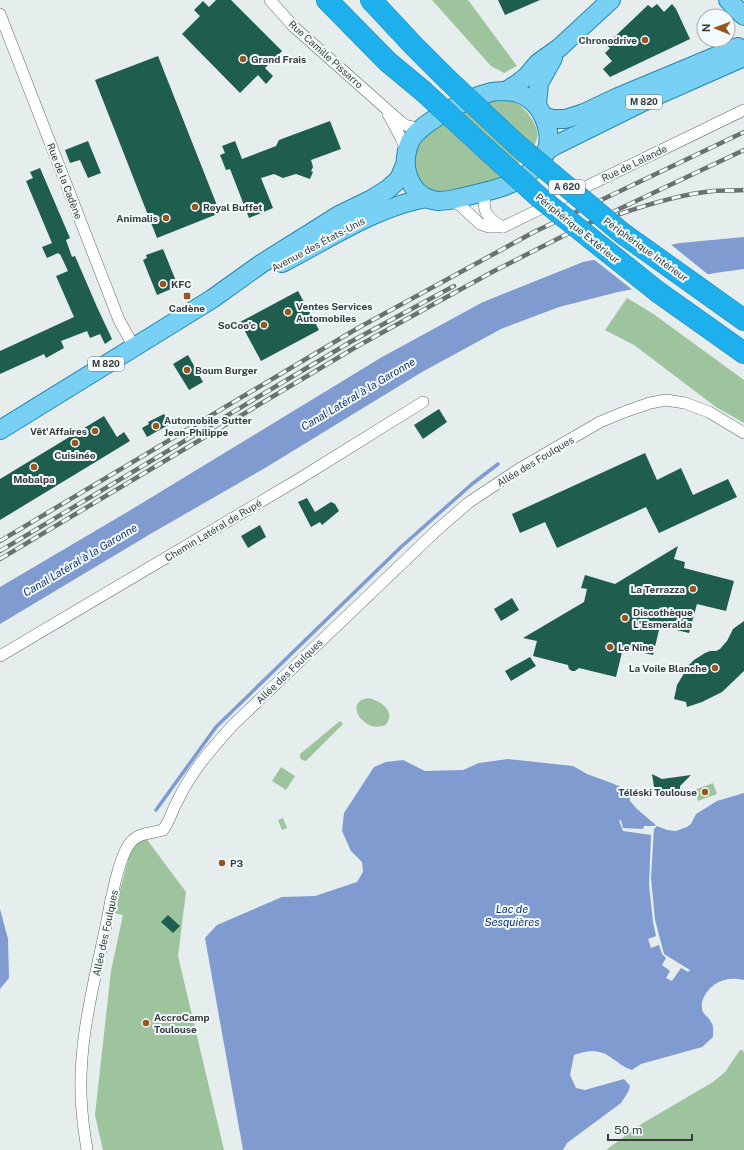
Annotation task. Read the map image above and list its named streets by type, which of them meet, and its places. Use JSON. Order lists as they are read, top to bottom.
{
  "streets": {
    "highway": ["A 620", "Périphérique Extérieur", "Périphérique Intérieur"],
    "main road": ["M 820", "Avenue des États-Unis"],
    "street": [
      "Rue Camille Pissarro",
      "Rue de Lalande",
      "Rue de la Cadène",
      "Allée des Foulques",
      "Chemin Latéral de Rupé"
    ]
  },
  "crossings": [
    ["Rue Camille Pissarro", "M 820"],
    ["Rue Camille Pissarro", "Avenue des États-Unis"],
    ["M 820", "Avenue des États-Unis"],
    ["Rue de la Cadène", "Avenue des États-Unis"]
  ],
  "water": ["Canal Latéral à la Garonne", "Lac de Sesquières"],
  "places": {
    "other": [
      "Chronodrive",
      "Grand Frais",
      "Royal Buffet",
      "Animalis",
      "KFC",
      "Ventes Services Automobiles",
      "SoCoo'c",
      "Boum Burger",
      "Automobile Sutter Jean-Philippe",
      "Vêt'Affaires",
      "Cuisinéo",
      "Mobalpa",
      "La Terrazza",
      "Discothèque L'Esmeralda",
      "Le Nine",
      "La Voile Blanche",
      "Téléski Toulouse",
      "P3",
      "AccroCamp Toulouse"
    ],
    "transit": ["Cadène"]
  },
  "scale_bar": "50 m",
  "north": "left"
}
